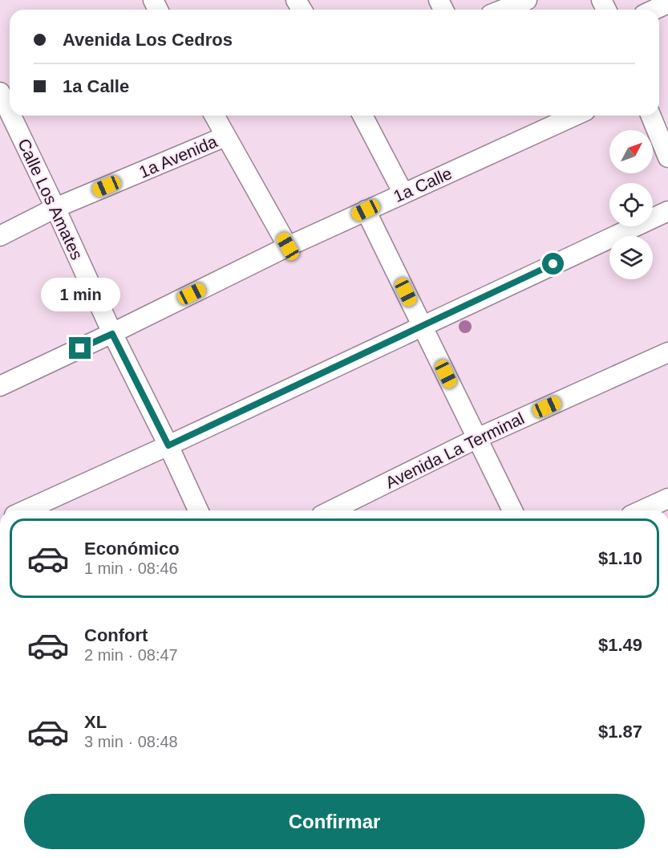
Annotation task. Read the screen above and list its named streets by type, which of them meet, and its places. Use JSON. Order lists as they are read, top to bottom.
{
  "streets": {
    "street": [
      "1a Avenida",
      "1a Calle",
      "Calle Los Amates",
      "Avenida La Terminal"
    ]
  },
  "crossings": [
    ["1a Avenida", "Calle Los Amates"],
    ["1a Calle", "Calle Los Amates"]
  ],
  "north": "top right",
  "page": {
    "banner": ["Avenida Los Cedros", "1a Calle"],
    "bubble": "1 min",
    "list": [
      {
        "name": "Económico",
        "note": "1 min · 08:46",
        "value": "$1.10"
      },
      {
        "name": "Confort",
        "note": "2 min · 08:47",
        "value": "$1.49"
      },
      {
        "name": "XL",
        "note": "3 min · 08:48",
        "value": "$1.87"
      }
    ],
    "buttons": "Confirmar"
  }
}
